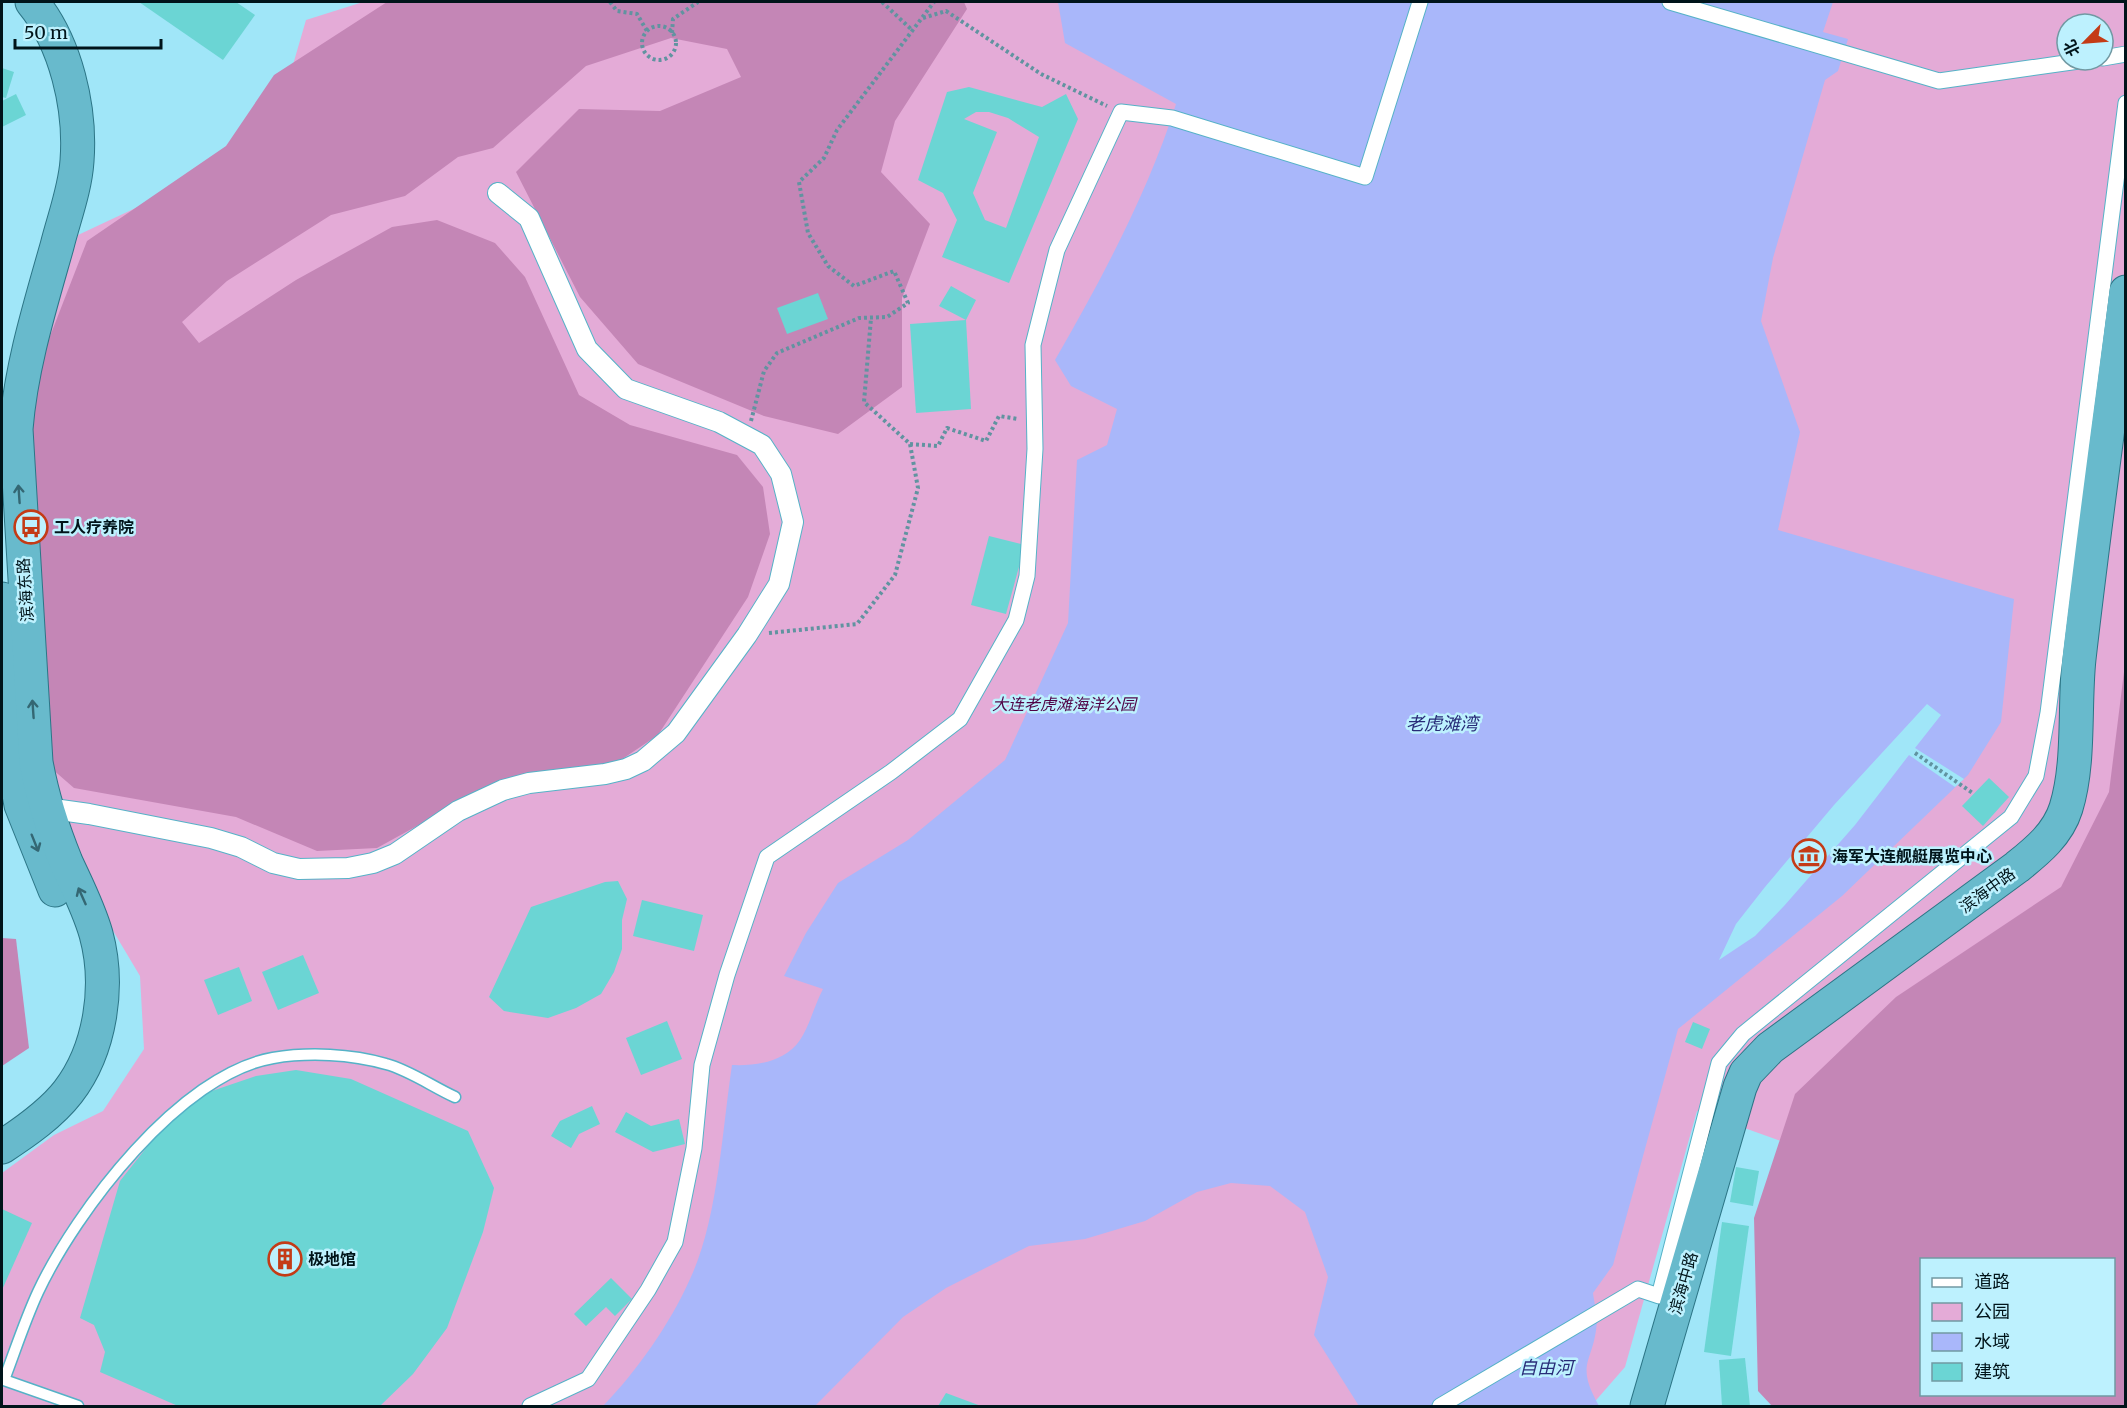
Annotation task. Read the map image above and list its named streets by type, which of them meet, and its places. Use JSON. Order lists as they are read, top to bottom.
{
  "streets": {
    "highway": ["滨海东路", "滨海中路"]
  },
  "water": ["老虎滩湾", "自由河"],
  "parks": ["大连老虎滩海洋公园"],
  "places": {
    "bus stop": ["工人疗养院"],
    "museum": ["海军大连舰艇展览中心"],
    "building": ["极地馆"]
  },
  "legend": [
    "道路",
    "公园",
    "水域",
    "建筑"
  ],
  "scale_bar": "50 m",
  "north": "bottom left"
}
